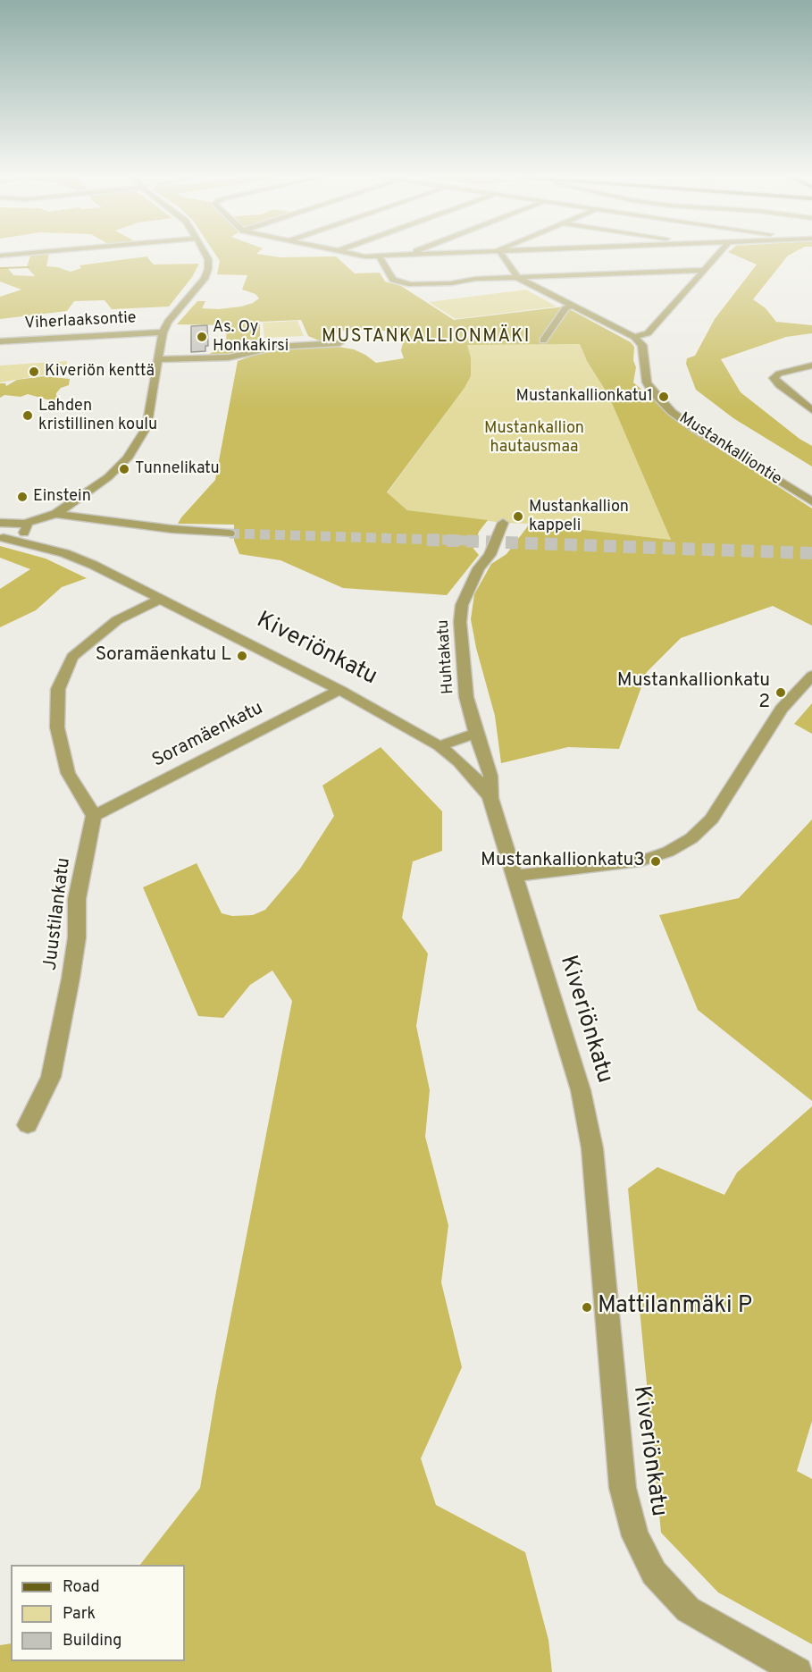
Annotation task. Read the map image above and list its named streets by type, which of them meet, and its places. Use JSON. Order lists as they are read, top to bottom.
{
  "streets": {
    "street": [
      "Viherlaaksontie",
      "Mustankalliontie",
      "Kiveriönkatu",
      "Huhtakatu",
      "Soramäenkatu",
      "Juustilankatu"
    ]
  },
  "crossings": [
    ["Kiveriönkatu", "Huhtakatu"],
    ["Kiveriönkatu", "Soramäenkatu"],
    ["Soramäenkatu", "Juustilankatu"]
  ],
  "districts": ["MUSTANKALLIONMÄKI"],
  "parks": ["Mustankallion hautausmaa"],
  "places": [
    "As. Oy Honkakirsi",
    "Kiveriön kenttä",
    "Mustankallionkatu1",
    "Lahden kristillinen koulu",
    "Tunnelikatu",
    "Einstein",
    "Mustankallion kappeli",
    "Soramäenkatu L",
    "Mustankallionkatu 2",
    "Mustankallionkatu3",
    "Mattilanmäki P"
  ],
  "legend": ["Road", "Park", "Building"]
}
